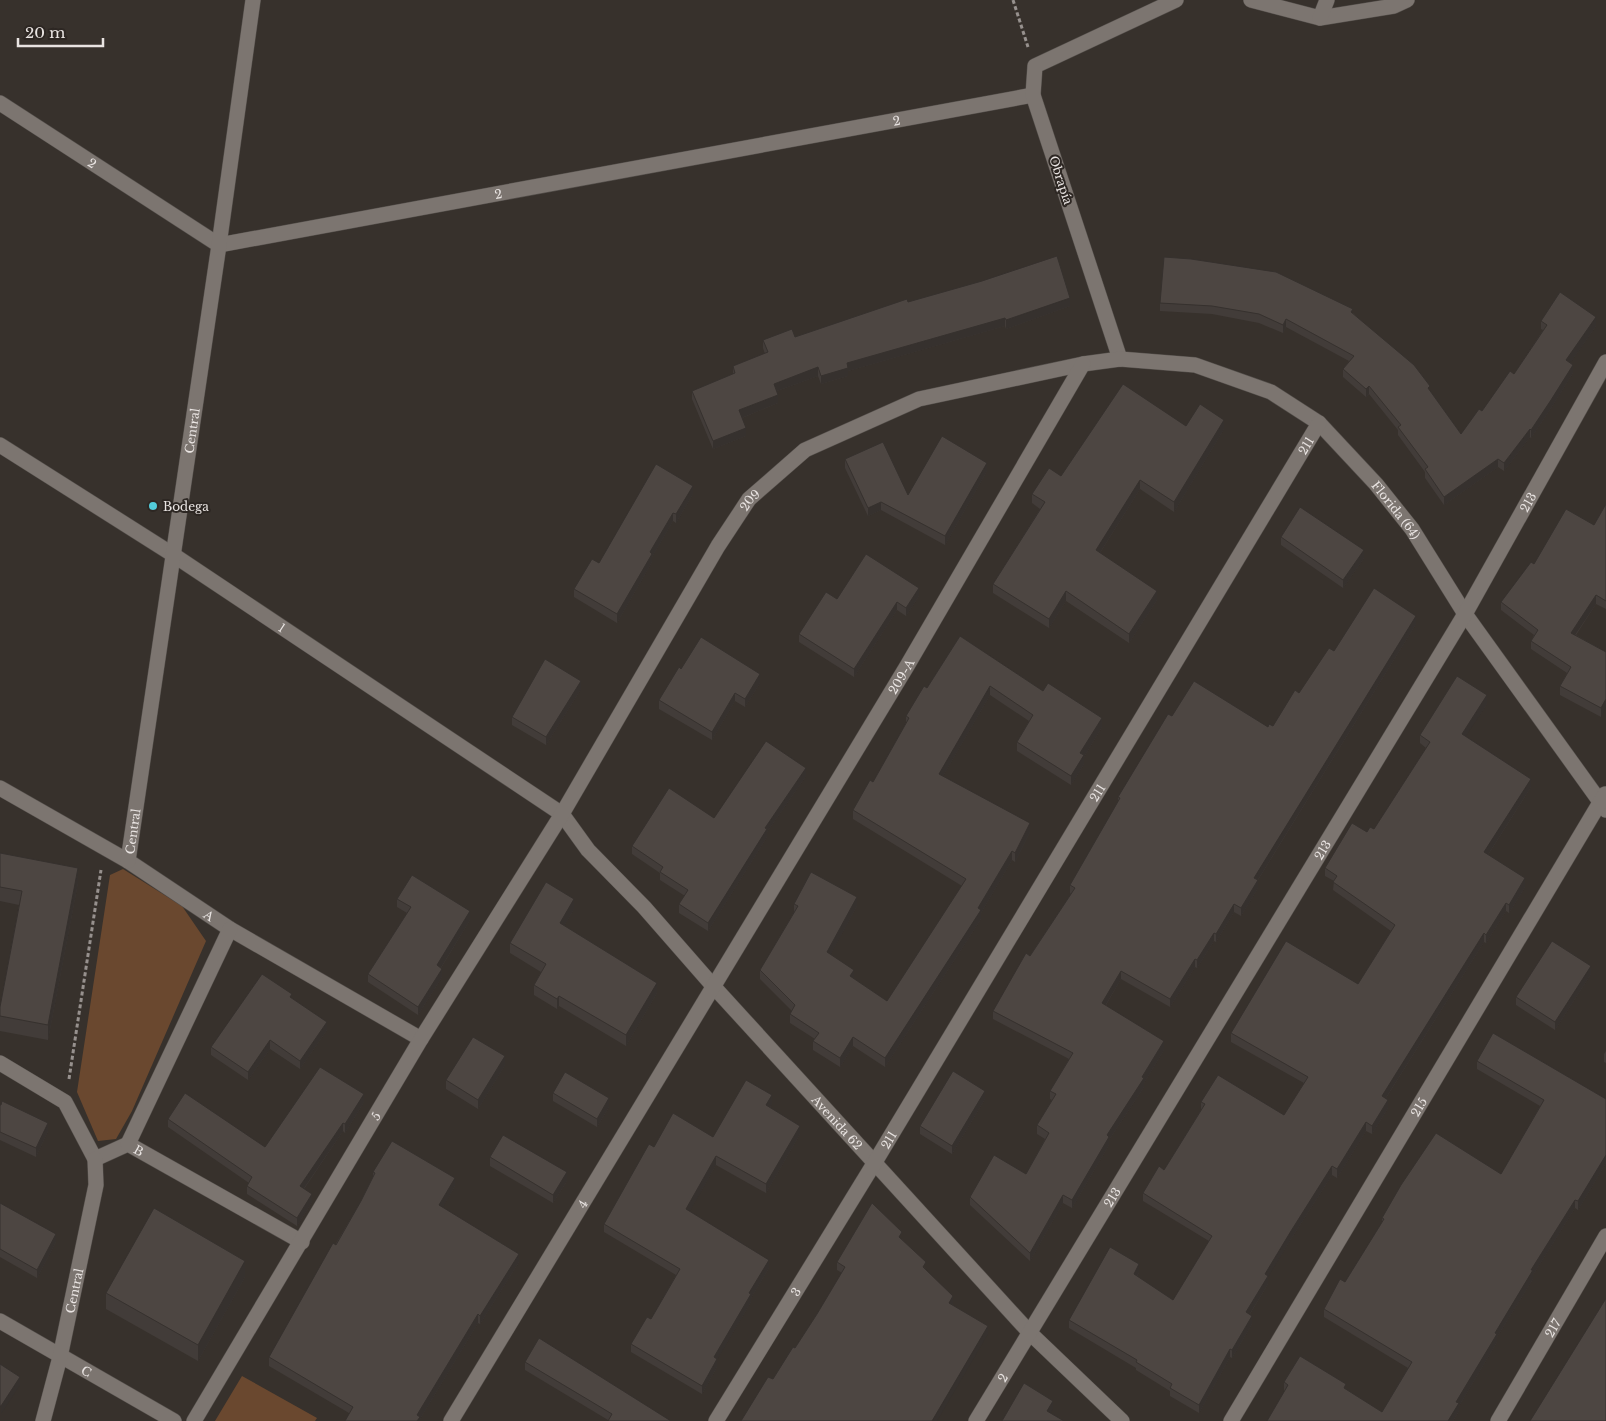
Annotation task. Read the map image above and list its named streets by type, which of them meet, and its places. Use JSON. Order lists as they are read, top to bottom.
{
  "streets": {
    "street": [
      "2",
      "Obrapía",
      "Central",
      "211",
      "209",
      "213",
      "Florida (64)",
      "1",
      "209-A",
      "A",
      "215",
      "5",
      "Avenida 62",
      "B",
      "4",
      "3",
      "217",
      "C"
    ]
  },
  "crossings": [
    ["2", "Obrapía"],
    ["2", "Central"],
    ["2", "213"],
    ["2", "Avenida 62"],
    ["Obrapía", "Florida (64)"],
    ["Central", "1"],
    ["Central", "A"],
    ["Central", "B"],
    ["Central", "C"],
    ["211", "Florida (64)"],
    ["211", "Avenida 62"],
    ["211", "3"],
    ["209", "Florida (64)"],
    ["209", "1"],
    ["209", "209-A"],
    ["209", "5"],
    ["209", "Avenida 62"],
    ["213", "Florida (64)"],
    ["213", "Avenida 62"],
    ["Florida (64)", "209-A"],
    ["Florida (64)", "215"],
    ["1", "5"],
    ["1", "Avenida 62"],
    ["209-A", "Avenida 62"],
    ["209-A", "4"],
    ["A", "5"],
    ["5", "Avenida 62"],
    ["5", "B"],
    ["Avenida 62", "4"],
    ["Avenida 62", "3"]
  ],
  "places": ["Bodega"],
  "scale_bar": "20 m"
}
